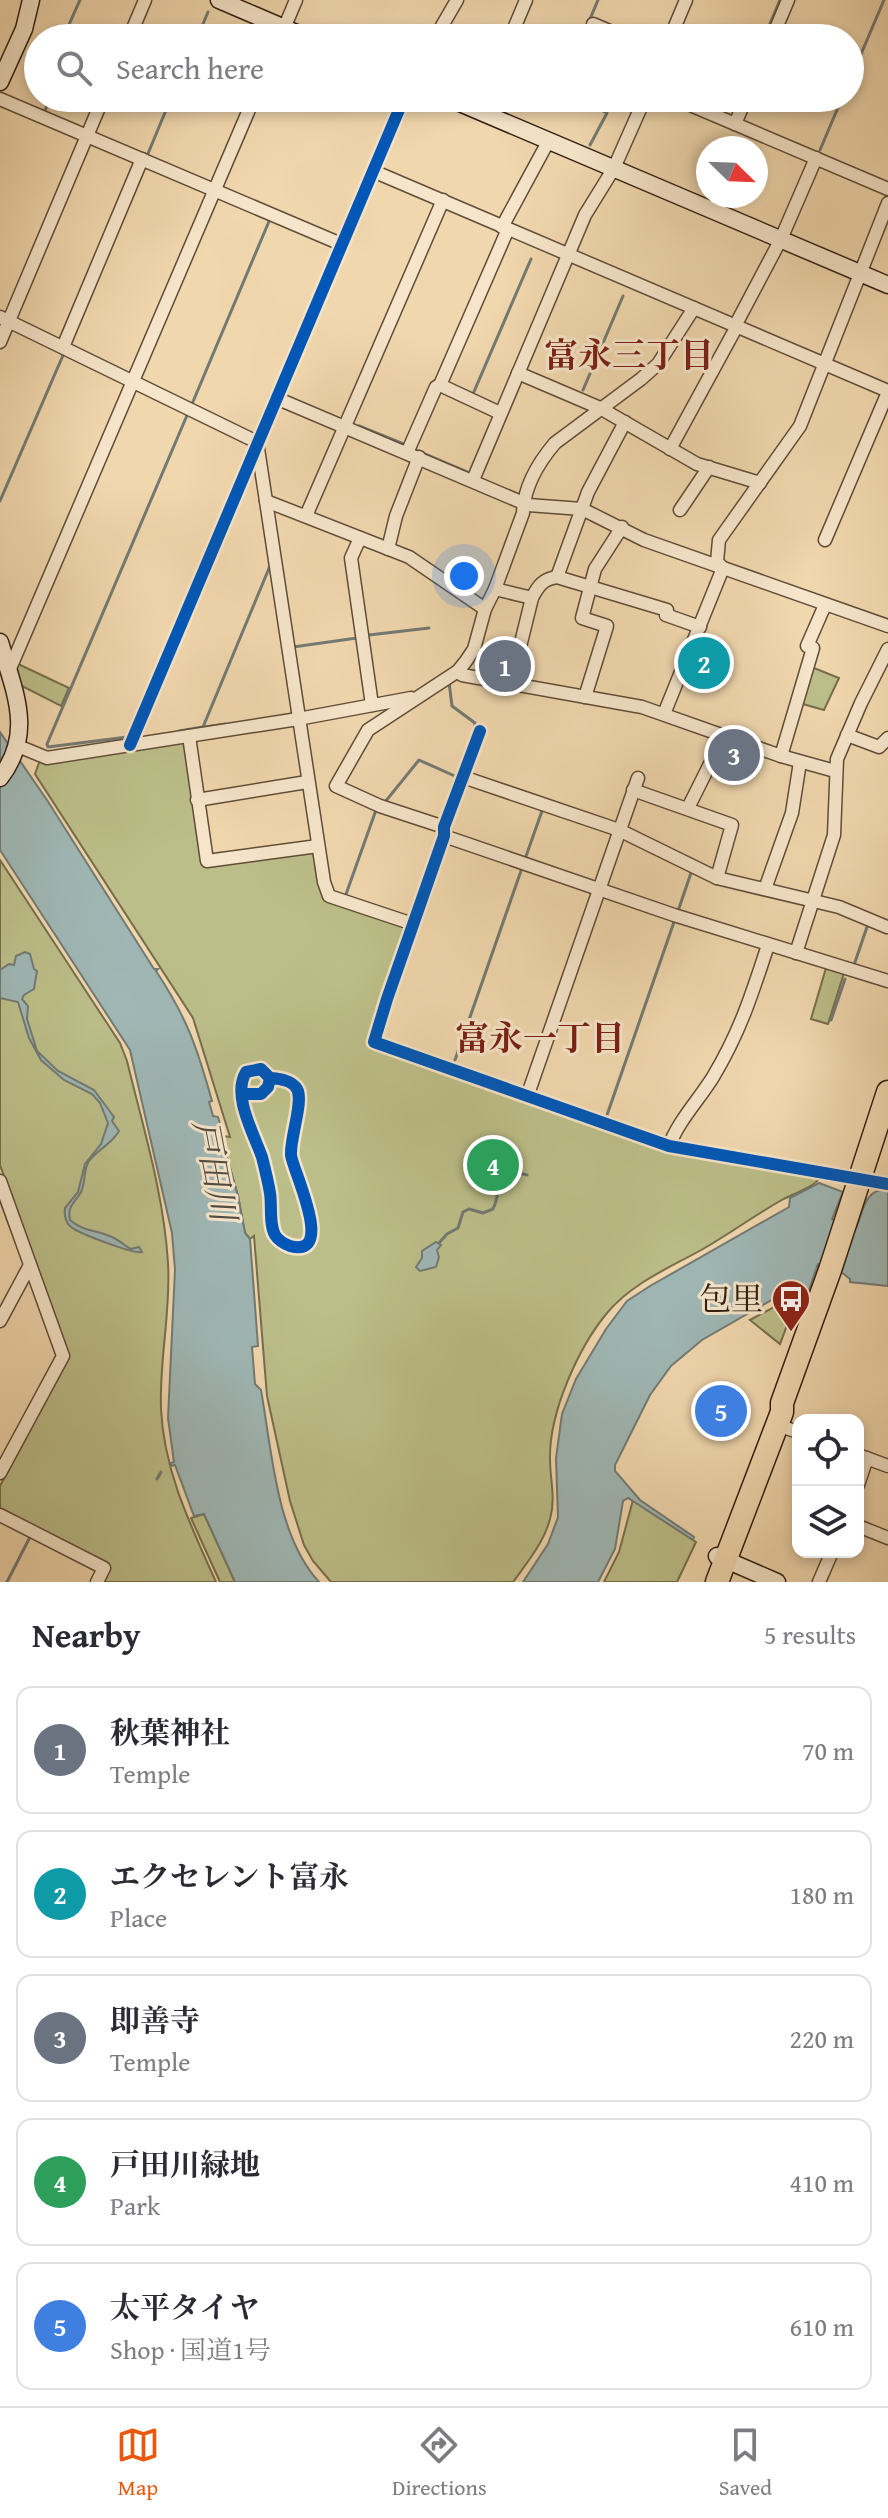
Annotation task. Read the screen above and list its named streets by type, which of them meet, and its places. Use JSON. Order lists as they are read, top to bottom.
{
  "districts": ["富永三丁目", "富永一丁目"],
  "water": ["戸田川"],
  "places": {
    "bus stop": ["包里"]
  },
  "north": "bottom right",
  "page": {
    "search": "Search here",
    "pins": [
      "2",
      "1",
      "3",
      "4",
      "5"
    ],
    "heading": ["Nearby", "5 results"],
    "list": [
      {
        "mark": "1",
        "name": "秋葉神社",
        "note": "Temple",
        "value": "70 m"
      },
      {
        "mark": "2",
        "name": "エクセレント富永",
        "note": "Place",
        "value": "180 m"
      },
      {
        "mark": "3",
        "name": "即善寺",
        "note": "Temple",
        "value": "220 m"
      },
      {
        "mark": "4",
        "name": "戸田川緑地",
        "note": "Park",
        "value": "410 m"
      },
      {
        "mark": "5",
        "name": "太平タイヤ",
        "note": "Shop · 国道1号",
        "value": "610 m"
      }
    ],
    "nav": ["Map", "Directions", "Saved"]
  }
}
